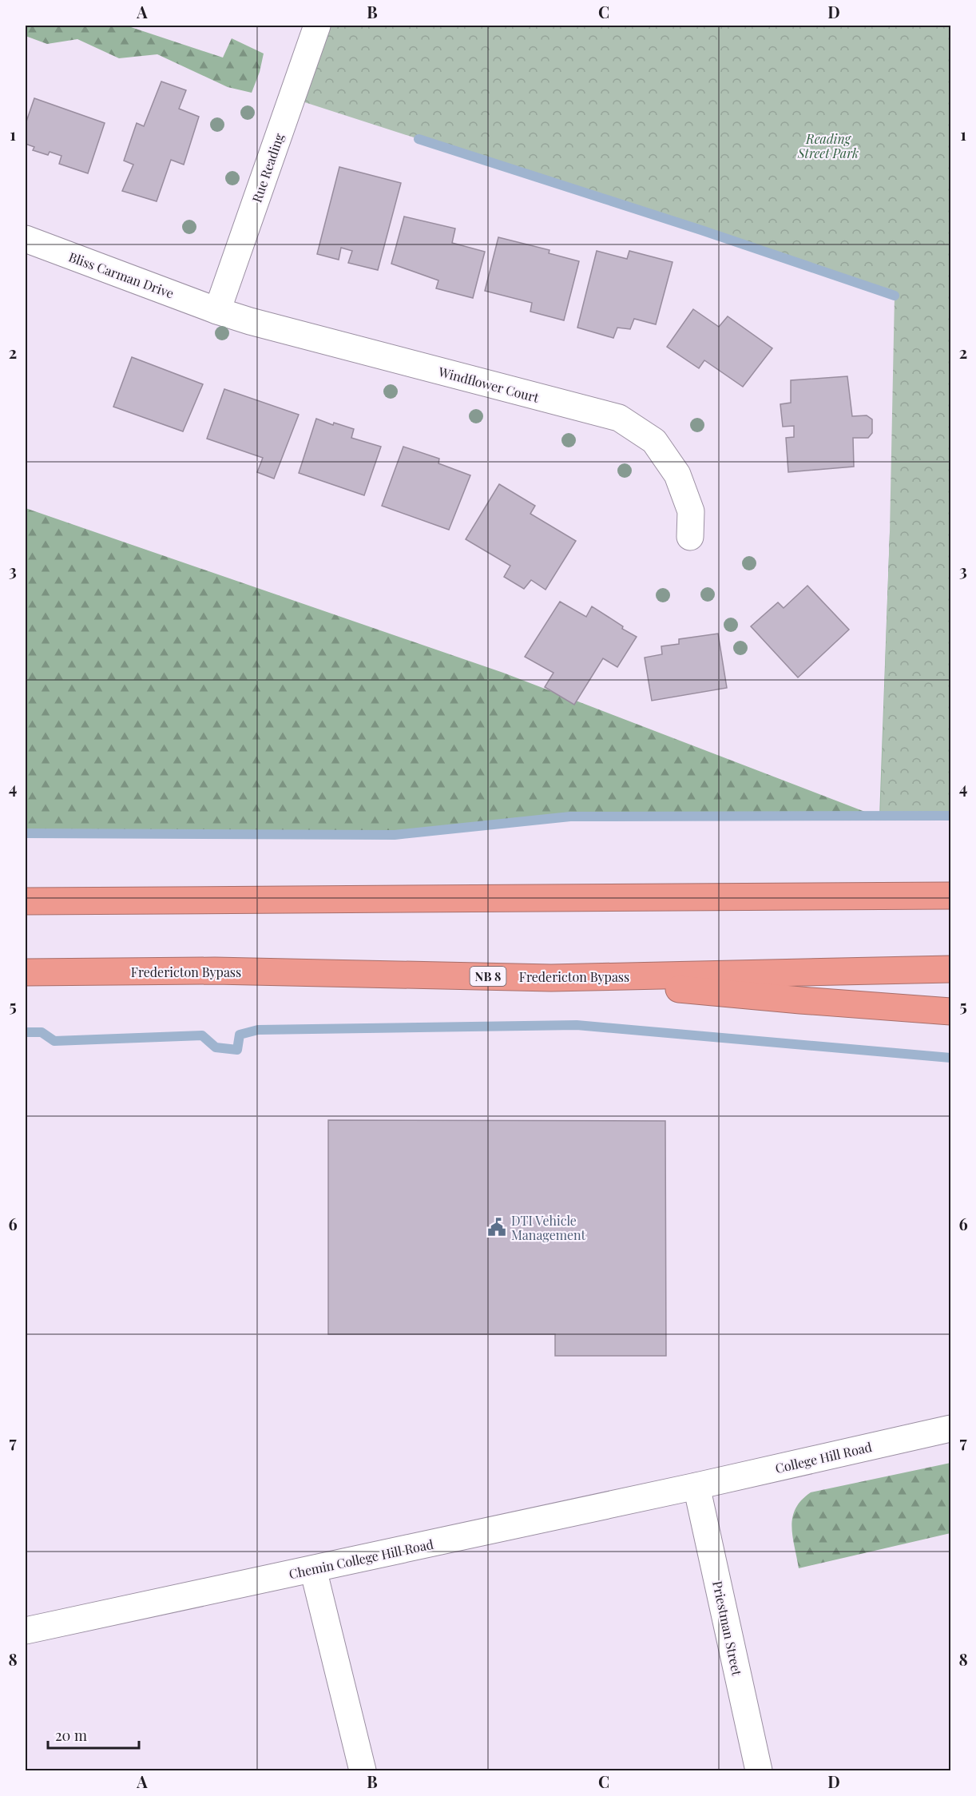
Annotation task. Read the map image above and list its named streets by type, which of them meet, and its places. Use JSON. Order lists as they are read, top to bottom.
{
  "streets": {
    "highway": ["Fredericton Bypass", "NB 8"],
    "street": [
      "Rue Reading",
      "Bliss Carman Drive",
      "Windflower Court",
      "College Hill Road",
      "Chemin College Hill Road",
      "Priestman Street"
    ]
  },
  "crossings": [
    ["Rue Reading", "Bliss Carman Drive"],
    ["Rue Reading", "Windflower Court"],
    ["Bliss Carman Drive", "Windflower Court"],
    ["College Hill Road", "Chemin College Hill Road"],
    ["College Hill Road", "Priestman Street"],
    ["Chemin College Hill Road", "Priestman Street"]
  ],
  "parks": ["Reading Street Park"],
  "places": {
    "public building": ["DTI Vehicle Management"]
  },
  "scale_bar": "20 m",
  "grid": {
    "columns": [
      "A",
      "B",
      "C",
      "D"
    ],
    "rows": [
      "1",
      "2",
      "3",
      "4",
      "5",
      "6",
      "7",
      "8"
    ]
  }
}
